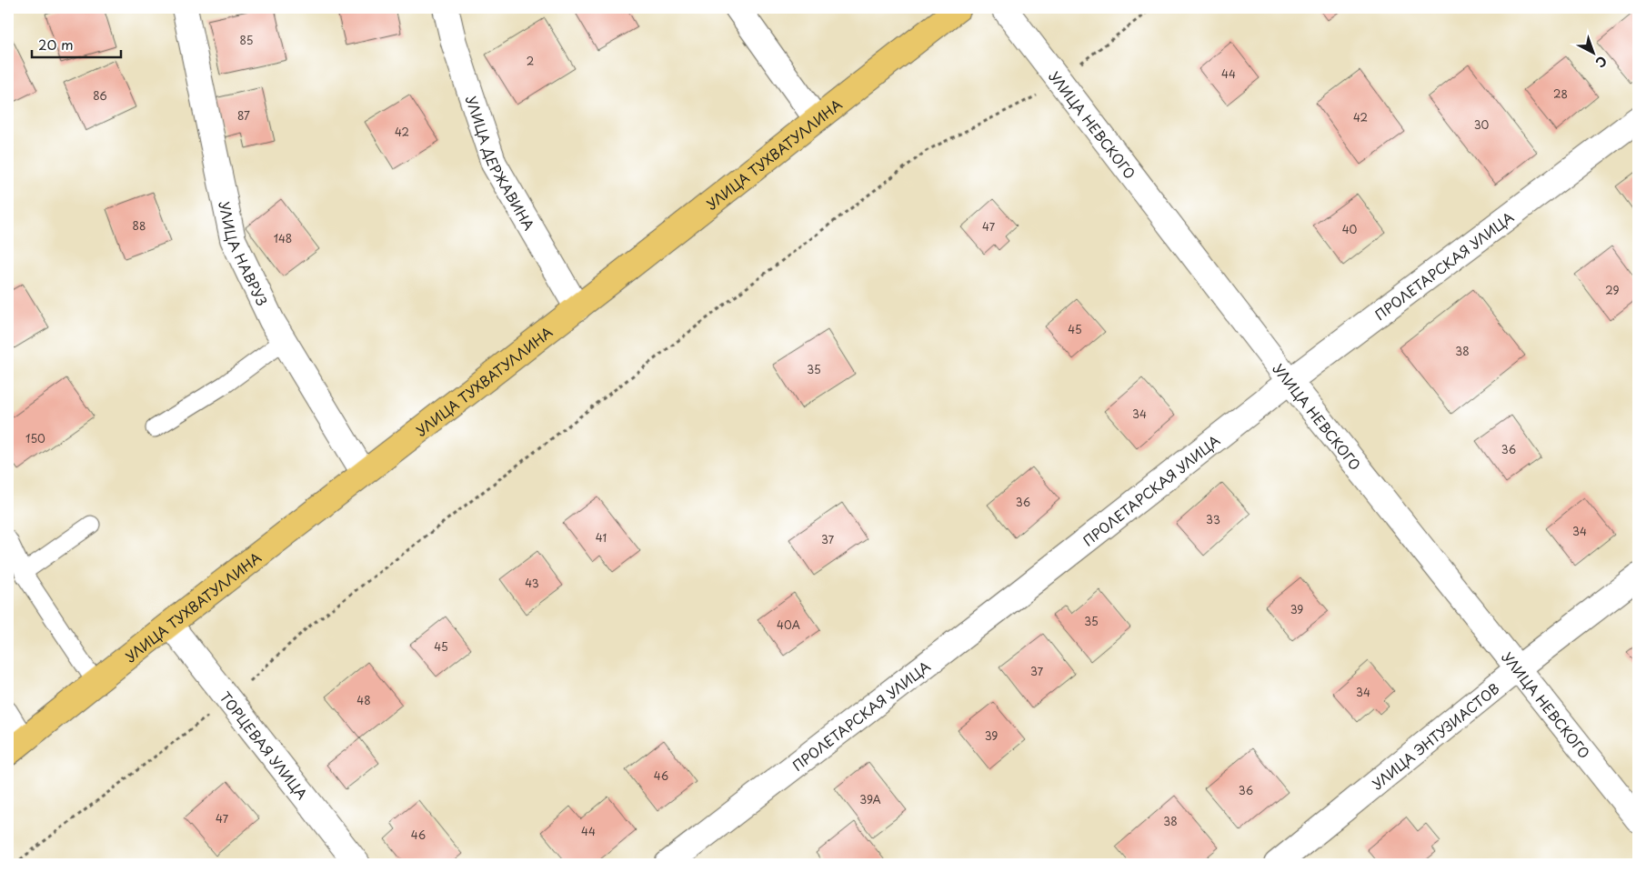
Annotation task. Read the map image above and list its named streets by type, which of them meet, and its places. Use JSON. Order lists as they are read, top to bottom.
{
  "streets": {
    "main road": ["УЛИЦА ТУХВАТУЛЛИНА"],
    "street": [
      "УЛИЦА НЕВСКОГО",
      "УЛИЦА ДЕРЖАВИНА",
      "УЛИЦА НАВРУЗ",
      "ПРОЛЕТАРСКАЯ УЛИЦА",
      "УЛИЦА ЭНТУЗИАСТОВ",
      "ТОРЦЕВАЯ УЛИЦА"
    ]
  },
  "crossings": [
    ["УЛИЦА НЕВСКОГО", "ПРОЛЕТАРСКАЯ УЛИЦА"],
    ["УЛИЦА НЕВСКОГО", "УЛИЦА ЭНТУЗИАСТОВ"],
    ["УЛИЦА ТУХВАТУЛЛИНА", "УЛИЦА ДЕРЖАВИНА"],
    ["УЛИЦА ТУХВАТУЛЛИНА", "УЛИЦА НАВРУЗ"],
    ["УЛИЦА ТУХВАТУЛЛИНА", "ТОРЦЕВАЯ УЛИЦА"]
  ],
  "house_numbers": [
    "85",
    "2",
    "44",
    "28",
    "86",
    "87",
    "42",
    "30",
    "42",
    "88",
    "47",
    "40",
    "148",
    "29",
    "45",
    "38",
    "35",
    "34",
    "150",
    "36",
    "36",
    "33",
    "34",
    "41",
    "37",
    "43",
    "39",
    "35",
    "40А",
    "45",
    "37",
    "34",
    "48",
    "39",
    "46",
    "36",
    "39А",
    "47",
    "38",
    "44",
    "46"
  ],
  "scale_bar": "20 m",
  "north": "bottom right"
}
